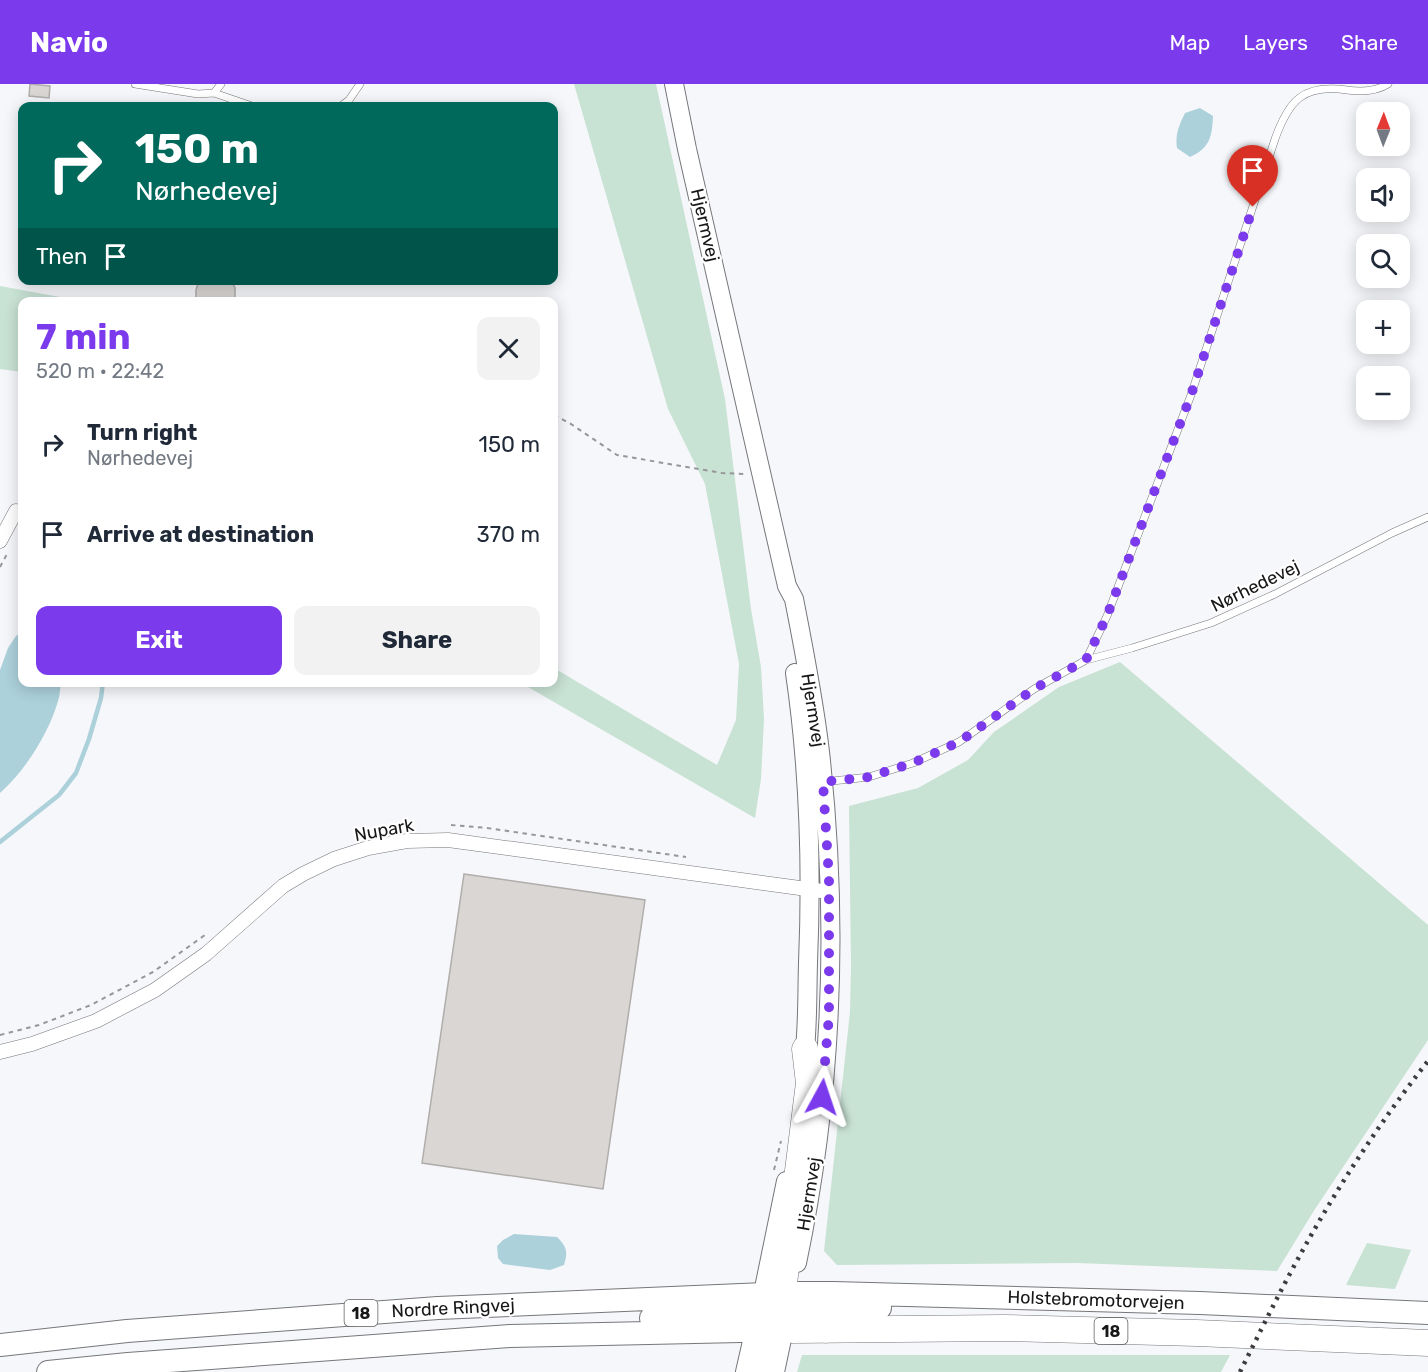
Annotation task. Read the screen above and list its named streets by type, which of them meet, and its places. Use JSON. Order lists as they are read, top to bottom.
{
  "streets": {
    "highway": ["Holstebromotorvejen", "18"],
    "main road": ["Nordre Ringvej"],
    "street": ["Hjermvej", "Nupark"],
    "lane": ["Nørhedevej"]
  },
  "crossings": [
    ["Hjermvej", "Nørhedevej"],
    ["Hjermvej", "Nupark"],
    ["Hjermvej", "Holstebromotorvejen"],
    ["Hjermvej", "Nordre Ringvej"],
    ["Holstebromotorvejen", "Nordre Ringvej"]
  ],
  "north": "top",
  "page": {
    "header": "Navio",
    "nav": ["Map", "Layers", "Share"],
    "map_buttons": ["+", "−"],
    "turn": ["150 m", "Nørhedevej"],
    "then": "Then",
    "heading": ["7 min", "520 m · 22:42"],
    "list": [
      {
        "name": "Turn right",
        "note": "Nørhedevej",
        "value": "150 m"
      },
      {
        "name": "Arrive at destination",
        "value": "370 m"
      }
    ],
    "buttons": ["Exit", "Share"]
  }
}
